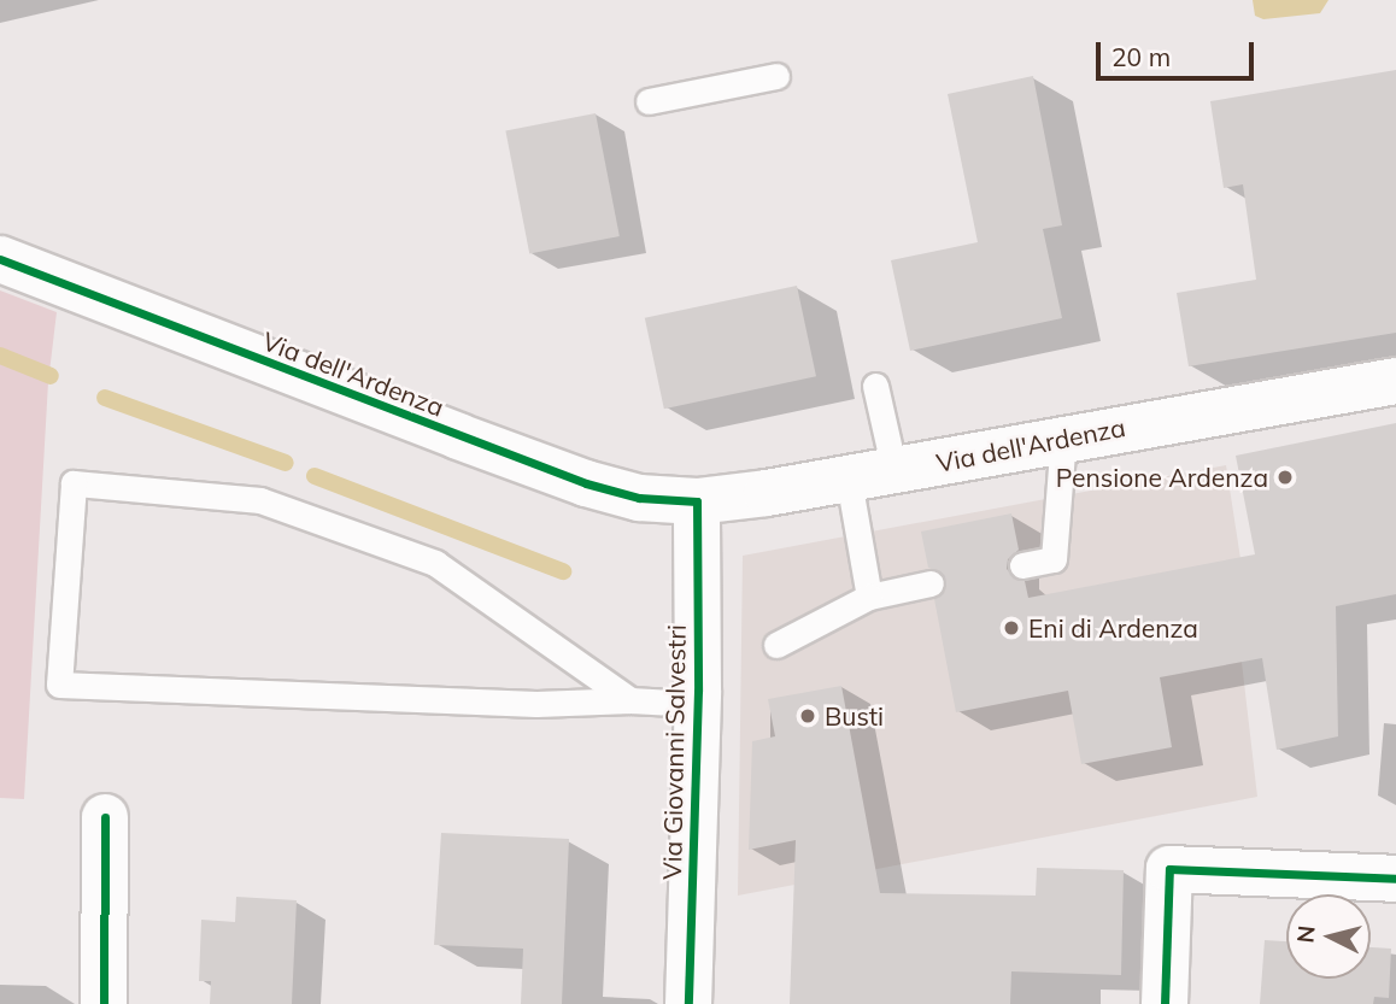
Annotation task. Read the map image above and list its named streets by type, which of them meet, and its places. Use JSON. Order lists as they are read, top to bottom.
{
  "streets": {
    "main road": ["Via dell'Ardenza", "Via Giovanni Salvestri"]
  },
  "crossings": [
    ["Via dell'Ardenza", "Via Giovanni Salvestri"]
  ],
  "places": ["Pensione Ardenza", "Eni di Ardenza", "Busti"],
  "scale_bar": "20 m",
  "north": "left"
}
